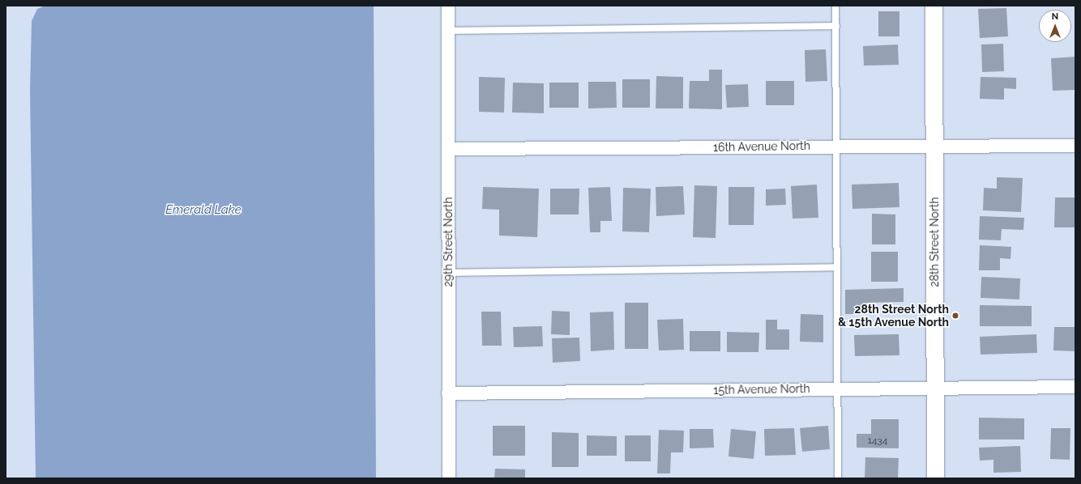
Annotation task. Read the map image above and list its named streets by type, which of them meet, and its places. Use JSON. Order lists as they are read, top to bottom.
{
  "streets": {
    "street": [
      "16th Avenue North",
      "29th Street North",
      "28th Street North",
      "15th Avenue North"
    ]
  },
  "crossings": [
    ["16th Avenue North", "29th Street North"],
    ["16th Avenue North", "28th Street North"],
    ["29th Street North", "15th Avenue North"],
    ["28th Street North", "15th Avenue North"]
  ],
  "water": ["Emerald Lake"],
  "places": ["28th Street North & 15th Avenue North"],
  "house_numbers": ["1434"],
  "north": "top"
}
